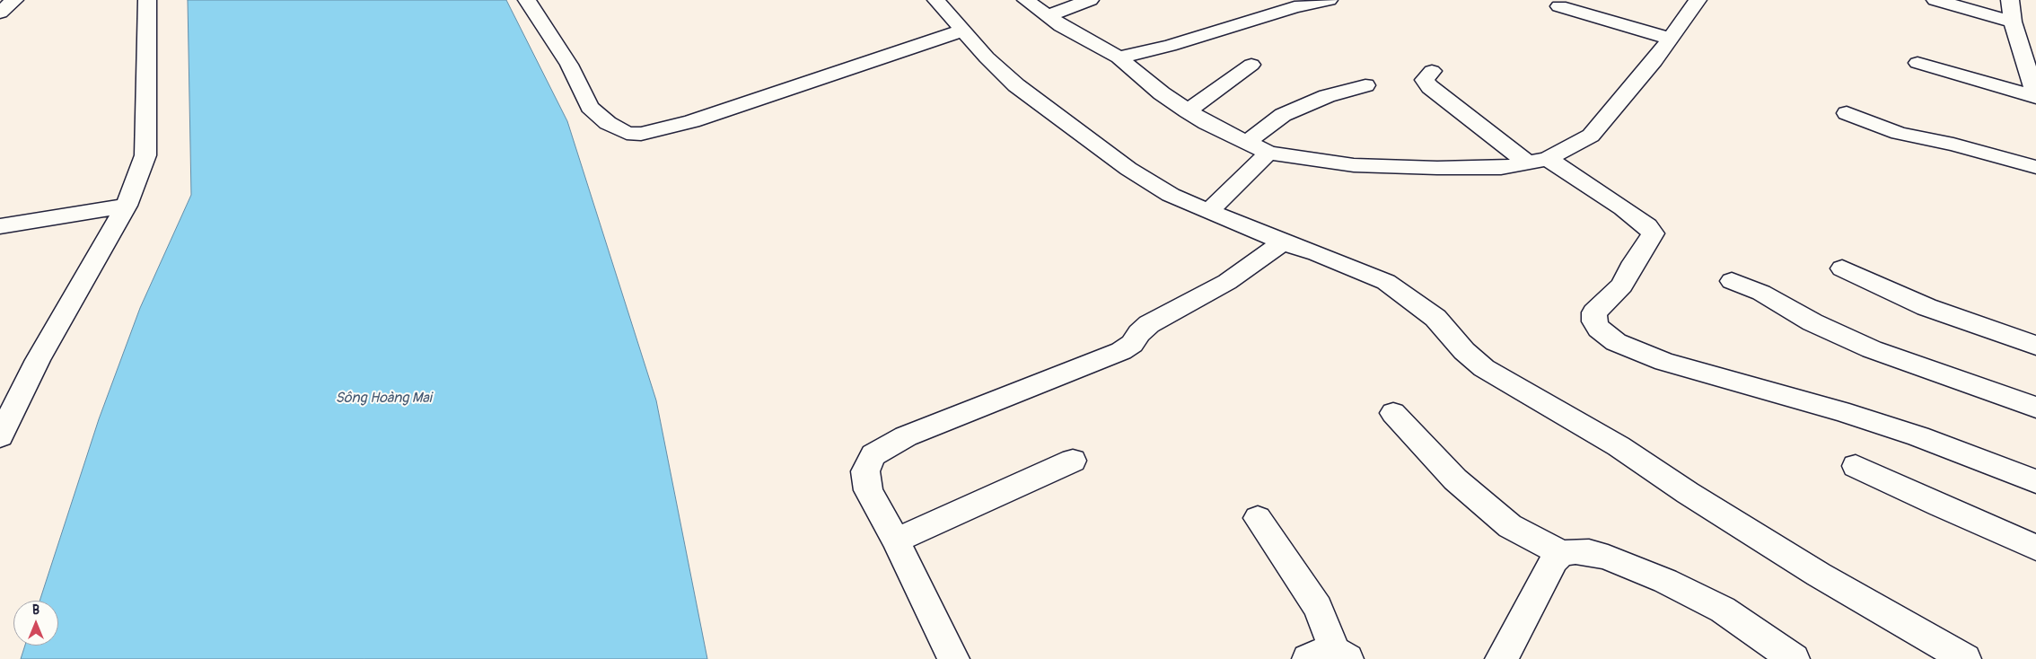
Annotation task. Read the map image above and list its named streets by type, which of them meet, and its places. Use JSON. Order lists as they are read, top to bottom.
{
  "water": ["Sông Hoàng Mai"],
  "north": "top"
}
